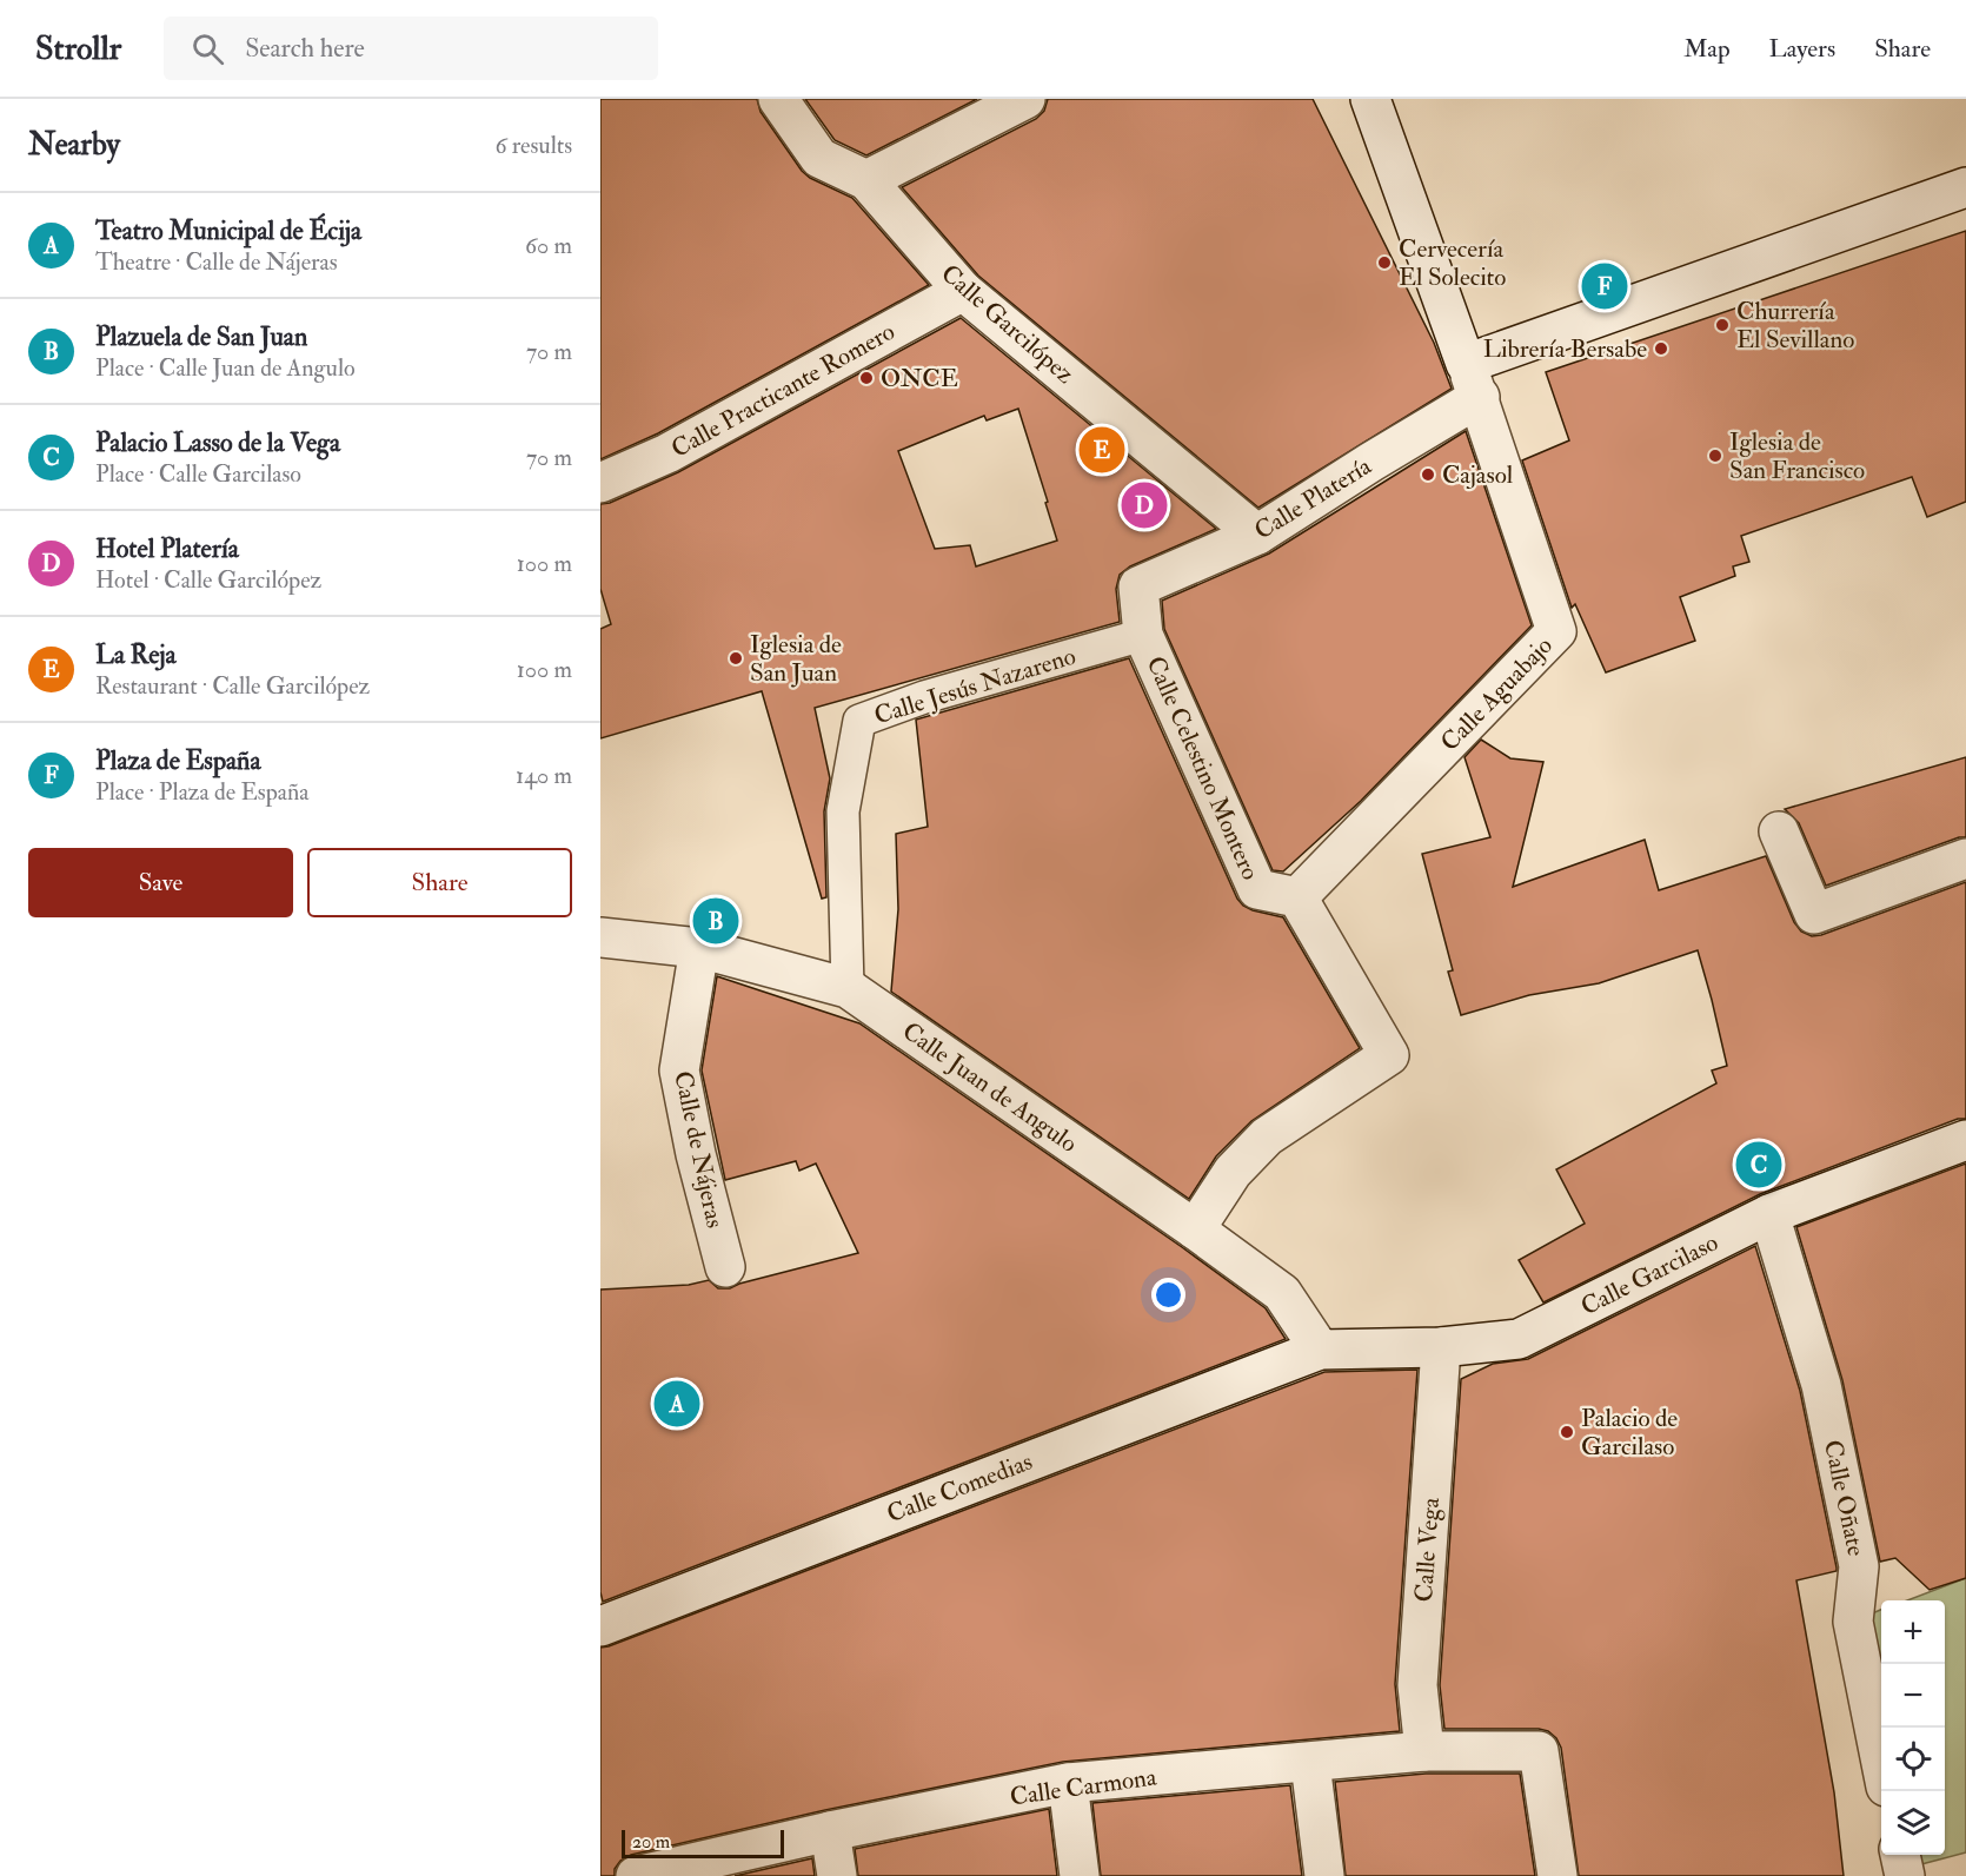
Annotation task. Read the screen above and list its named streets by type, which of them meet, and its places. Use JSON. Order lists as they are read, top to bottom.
{
  "streets": {
    "street": [
      "Calle Garcilópez",
      "Calle Practicante Romero",
      "Calle Platería",
      "Calle Aguabajo",
      "Calle Celestino Montero",
      "Calle Juan de Angulo",
      "Calle de Nájeras",
      "Calle Garcilaso",
      "Calle Comedias",
      "Calle Oñate",
      "Calle Vega",
      "Calle Carmona"
    ],
    "lane": ["Calle Jesús Nazareno"]
  },
  "crossings": [
    ["Calle Garcilópez", "Calle Practicante Romero"],
    ["Calle Garcilópez", "Calle Platería"],
    ["Calle Platería", "Calle Aguabajo"],
    ["Calle Platería", "Calle Celestino Montero"],
    ["Calle Jesús Nazareno", "Calle Celestino Montero"],
    ["Calle Jesús Nazareno", "Calle Juan de Angulo"],
    ["Calle Aguabajo", "Calle Celestino Montero"],
    ["Calle Juan de Angulo", "Calle de Nájeras"],
    ["Calle Juan de Angulo", "Calle Garcilaso"],
    ["Calle Juan de Angulo", "Calle Comedias"],
    ["Calle Garcilaso", "Calle Comedias"],
    ["Calle Garcilaso", "Calle Oñate"],
    ["Calle Garcilaso", "Calle Vega"],
    ["Calle Vega", "Calle Carmona"]
  ],
  "places": [
    "Cervecería El Solecito",
    "Churrería El Sevillano",
    "Librería Bersabe",
    "ONCE",
    "Iglesia de San Francisco",
    "Cajasol",
    "Iglesia de San Juan",
    "Palacio de Garcilaso"
  ],
  "scale_bar": "20 m",
  "page": {
    "header": "Strollr",
    "search": "Search here",
    "nav": ["Map", "Layers", "Share"],
    "heading": ["Nearby", "6 results"],
    "list": [
      {
        "mark": "A",
        "name": "Teatro Municipal de Écija",
        "note": "Theatre · Calle de Nájeras",
        "value": "60 m"
      },
      {
        "mark": "B",
        "name": "Plazuela de San Juan",
        "note": "Place · Calle Juan de Angulo",
        "value": "70 m"
      },
      {
        "mark": "C",
        "name": "Palacio Lasso de la Vega",
        "note": "Place · Calle Garcilaso",
        "value": "70 m"
      },
      {
        "mark": "D",
        "name": "Hotel Platería",
        "note": "Hotel · Calle Garcilópez",
        "value": "100 m"
      },
      {
        "mark": "E",
        "name": "La Reja",
        "note": "Restaurant · Calle Garcilópez",
        "value": "100 m"
      },
      {
        "mark": "F",
        "name": "Plaza de España",
        "note": "Place · Plaza de España",
        "value": "140 m"
      }
    ],
    "pins": [
      "F",
      "E",
      "D",
      "B",
      "C",
      "A"
    ],
    "buttons": ["Save", "Share"],
    "map_buttons": ["+", "−"],
    "scale": "20 m"
  }
}
